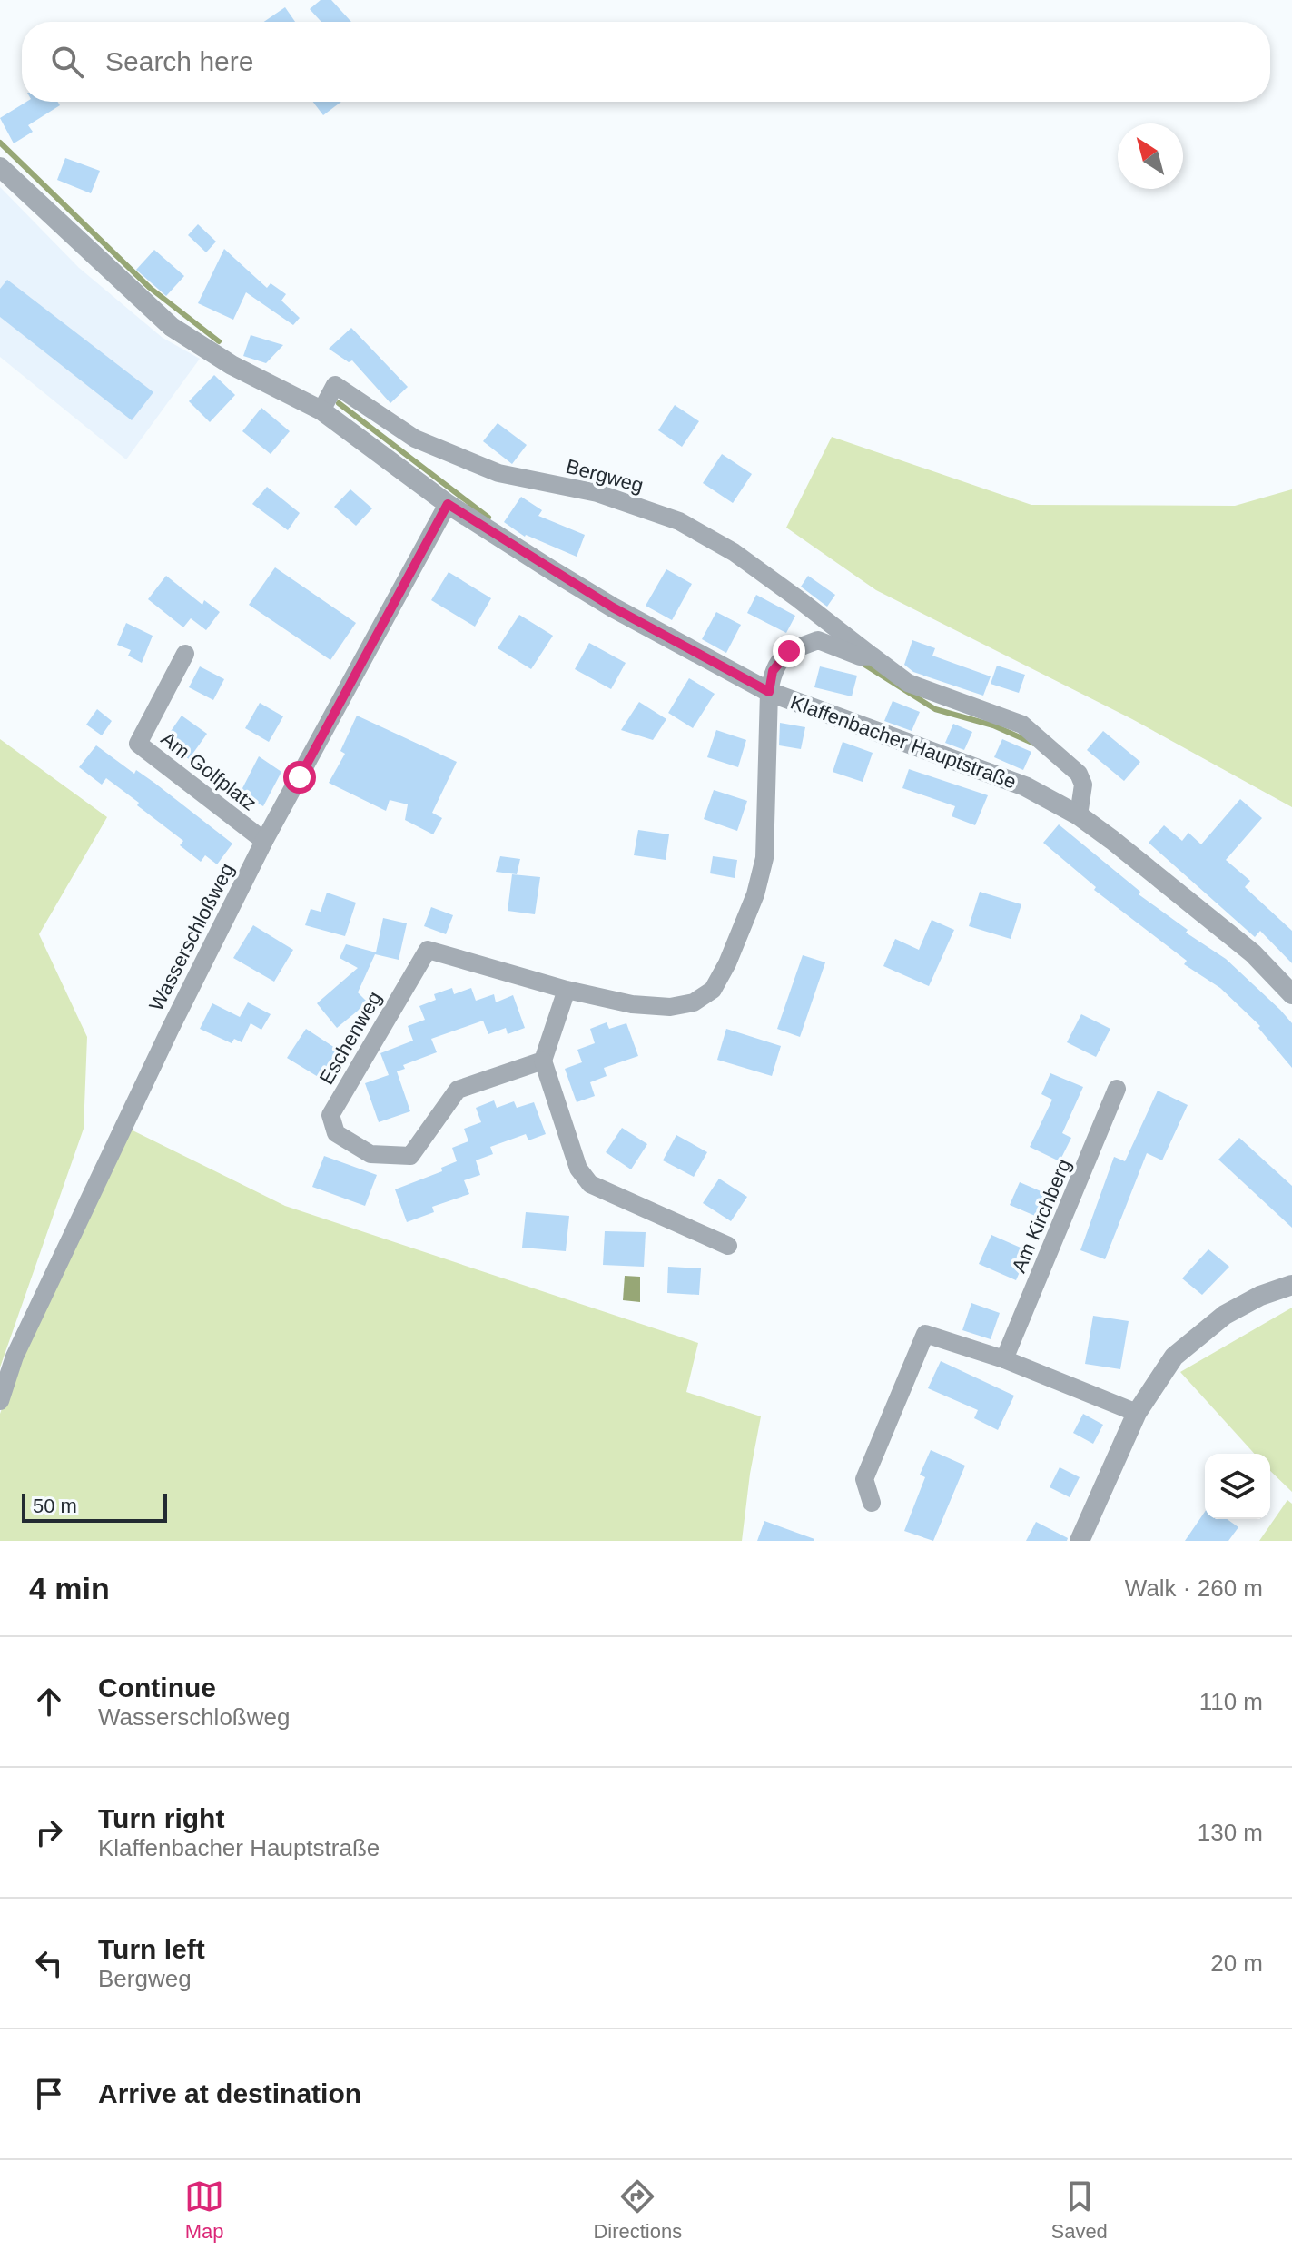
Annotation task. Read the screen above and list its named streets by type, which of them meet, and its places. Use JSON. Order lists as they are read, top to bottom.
{
  "streets": {
    "street": [
      "Bergweg",
      "Klaffenbacher Hauptstraße",
      "Am Golfplatz",
      "Wasserschloßweg",
      "Eschenweg",
      "Am Kirchberg"
    ]
  },
  "crossings": [
    ["Bergweg", "Klaffenbacher Hauptstraße"],
    ["Bergweg", "Eschenweg"],
    ["Klaffenbacher Hauptstraße", "Wasserschloßweg"],
    ["Klaffenbacher Hauptstraße", "Eschenweg"],
    ["Am Golfplatz", "Wasserschloßweg"]
  ],
  "scale_bar": "50 m",
  "north": "top left",
  "page": {
    "search": "Search here",
    "scale": "50 m",
    "heading": ["4 min", "Walk · 260 m"],
    "list": [
      ["Continue", "Wasserschloßweg", "110 m"],
      ["Turn right", "Klaffenbacher Hauptstraße", "130 m"],
      ["Turn left", "Bergweg", "20 m"],
      "Arrive at destination"
    ],
    "nav": ["Map", "Directions", "Saved"]
  }
}
